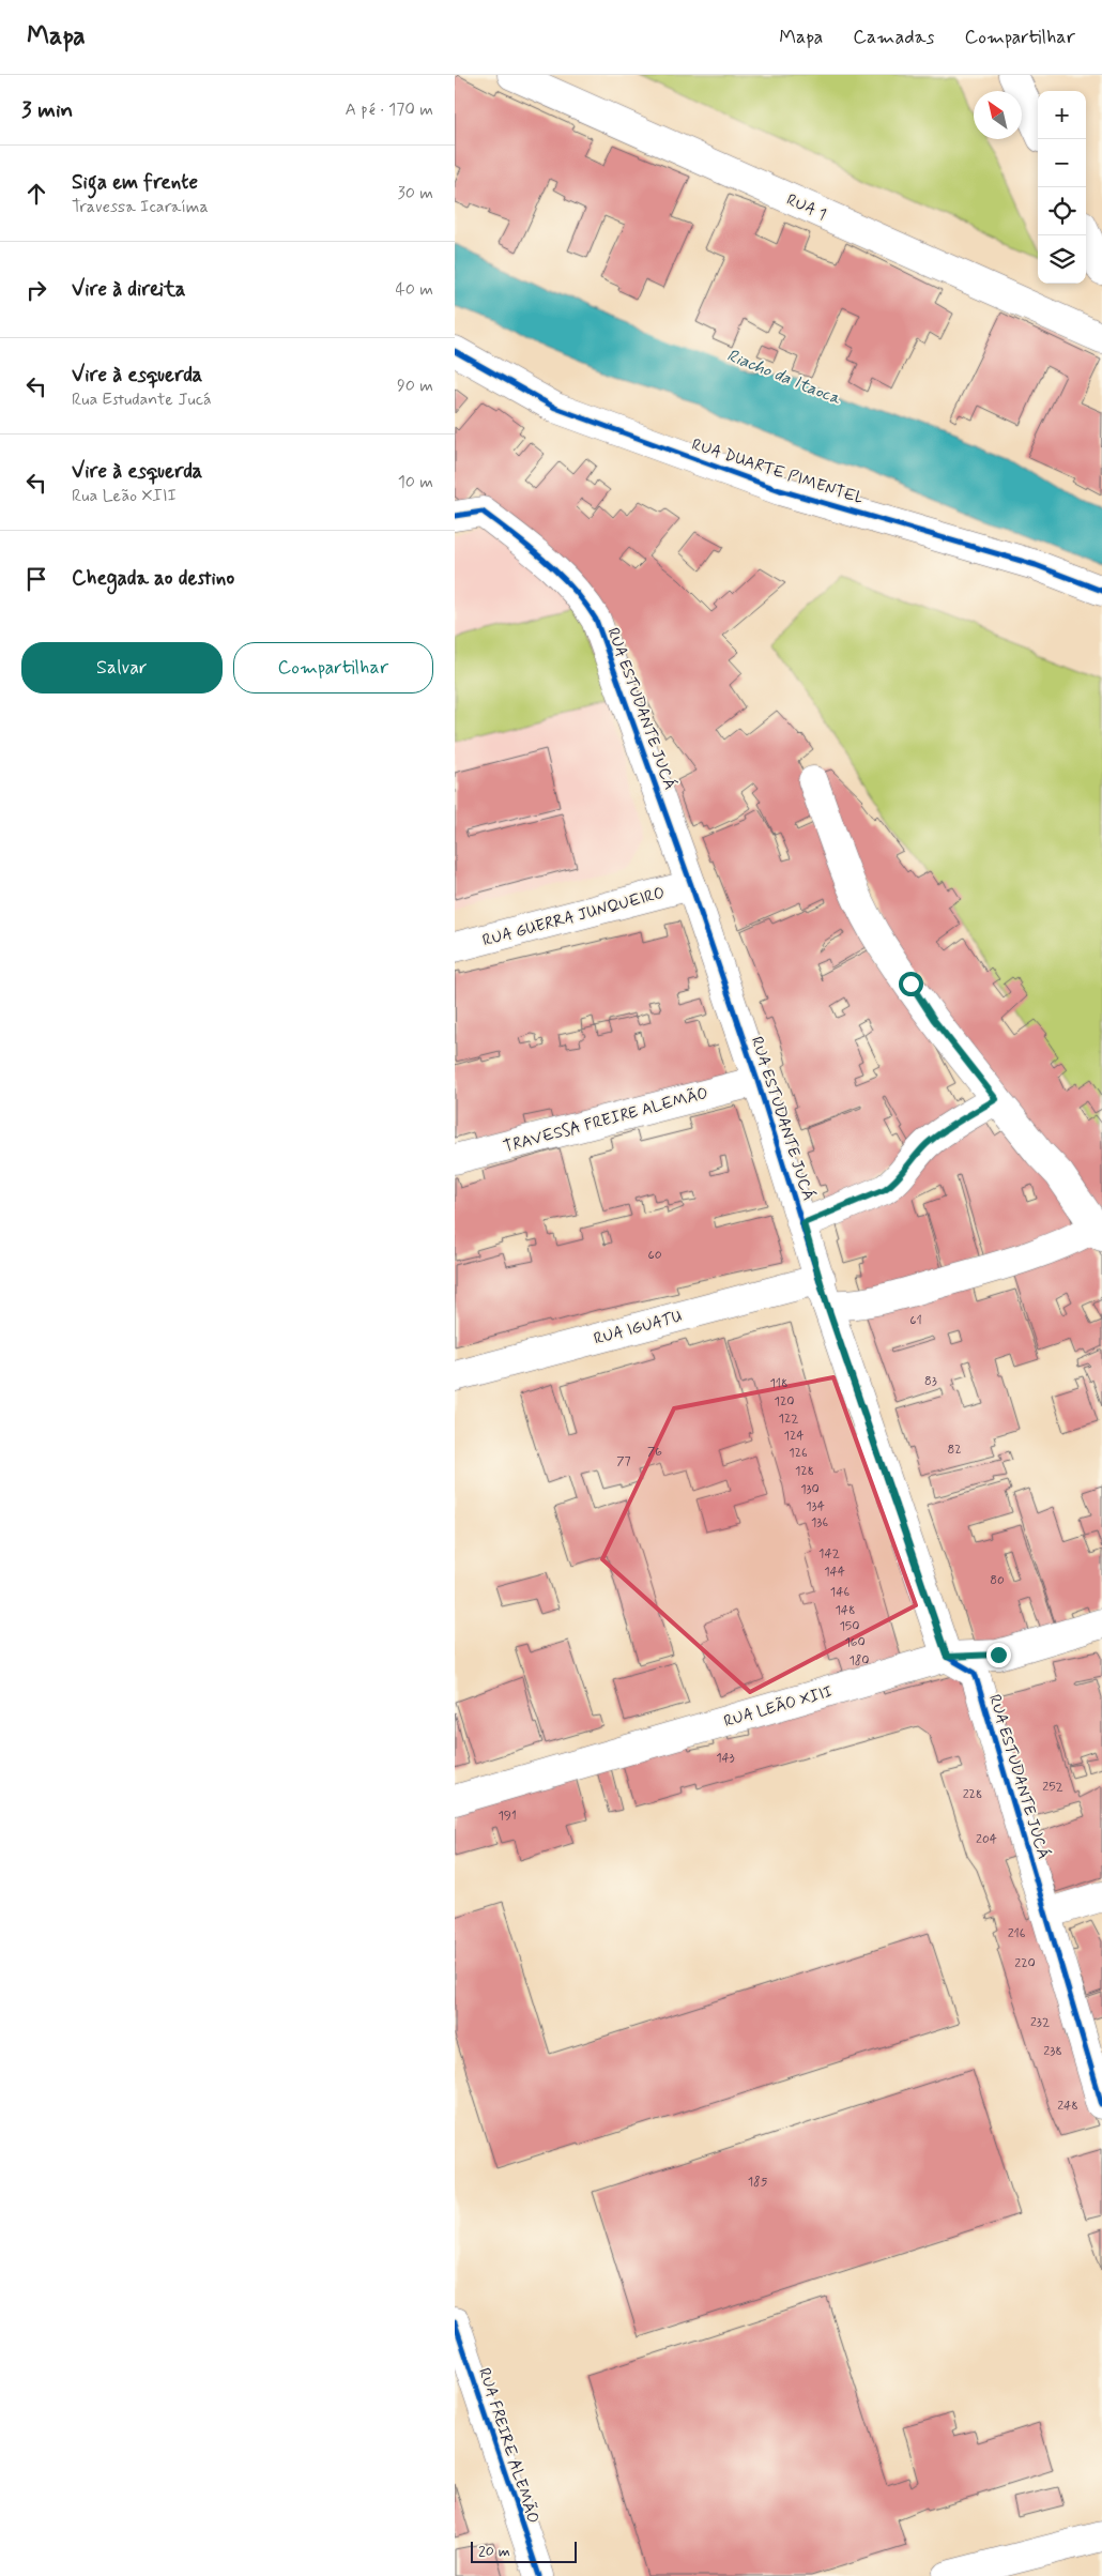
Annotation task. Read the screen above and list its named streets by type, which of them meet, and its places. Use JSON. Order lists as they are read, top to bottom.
{
  "streets": {
    "street": [
      "RUA 1",
      "RUA DUARTE PIMENTEL",
      "RUA ESTUDANTE JUCÁ",
      "RUA GUERRA JUNQUEIRO",
      "TRAVESSA FREIRE ALEMÃO",
      "RUA IGUATU",
      "RUA LEÃO XIII",
      "RUA FREIRE ALEMÃO"
    ]
  },
  "crossings": [
    ["RUA ESTUDANTE JUCÁ", "RUA GUERRA JUNQUEIRO"],
    ["RUA ESTUDANTE JUCÁ", "TRAVESSA FREIRE ALEMÃO"],
    ["RUA ESTUDANTE JUCÁ", "RUA IGUATU"],
    ["RUA ESTUDANTE JUCÁ", "RUA LEÃO XIII"]
  ],
  "water": ["Riacho da Itaoca"],
  "house_numbers": [
    "60",
    "61",
    "83",
    "118",
    "120",
    "122",
    "124",
    "82",
    "76",
    "126",
    "77",
    "128",
    "130",
    "134",
    "136",
    "142",
    "144",
    "80",
    "146",
    "148",
    "150",
    "160",
    "180",
    "143",
    "252",
    "228",
    "191",
    "204",
    "216",
    "220",
    "232",
    "238",
    "248",
    "185"
  ],
  "scale_bar": "20 m",
  "north": "top left",
  "page": {
    "header": "Mapa",
    "nav": ["Mapa", "Camadas", "Compartilhar"],
    "heading": ["3 min", "A pé · 170 m"],
    "map_buttons": ["+", "−"],
    "list": [
      ["Siga em frente", "Travessa Icaraíma", "30 m"],
      ["Vire à direita", "40 m"],
      ["Vire à esquerda", "Rua Estudante Jucá", "90 m"],
      ["Vire à esquerda", "Rua Leão XIII", "10 m"],
      "Chegada ao destino"
    ],
    "buttons": ["Salvar", "Compartilhar"],
    "scale": "20 m"
  }
}
